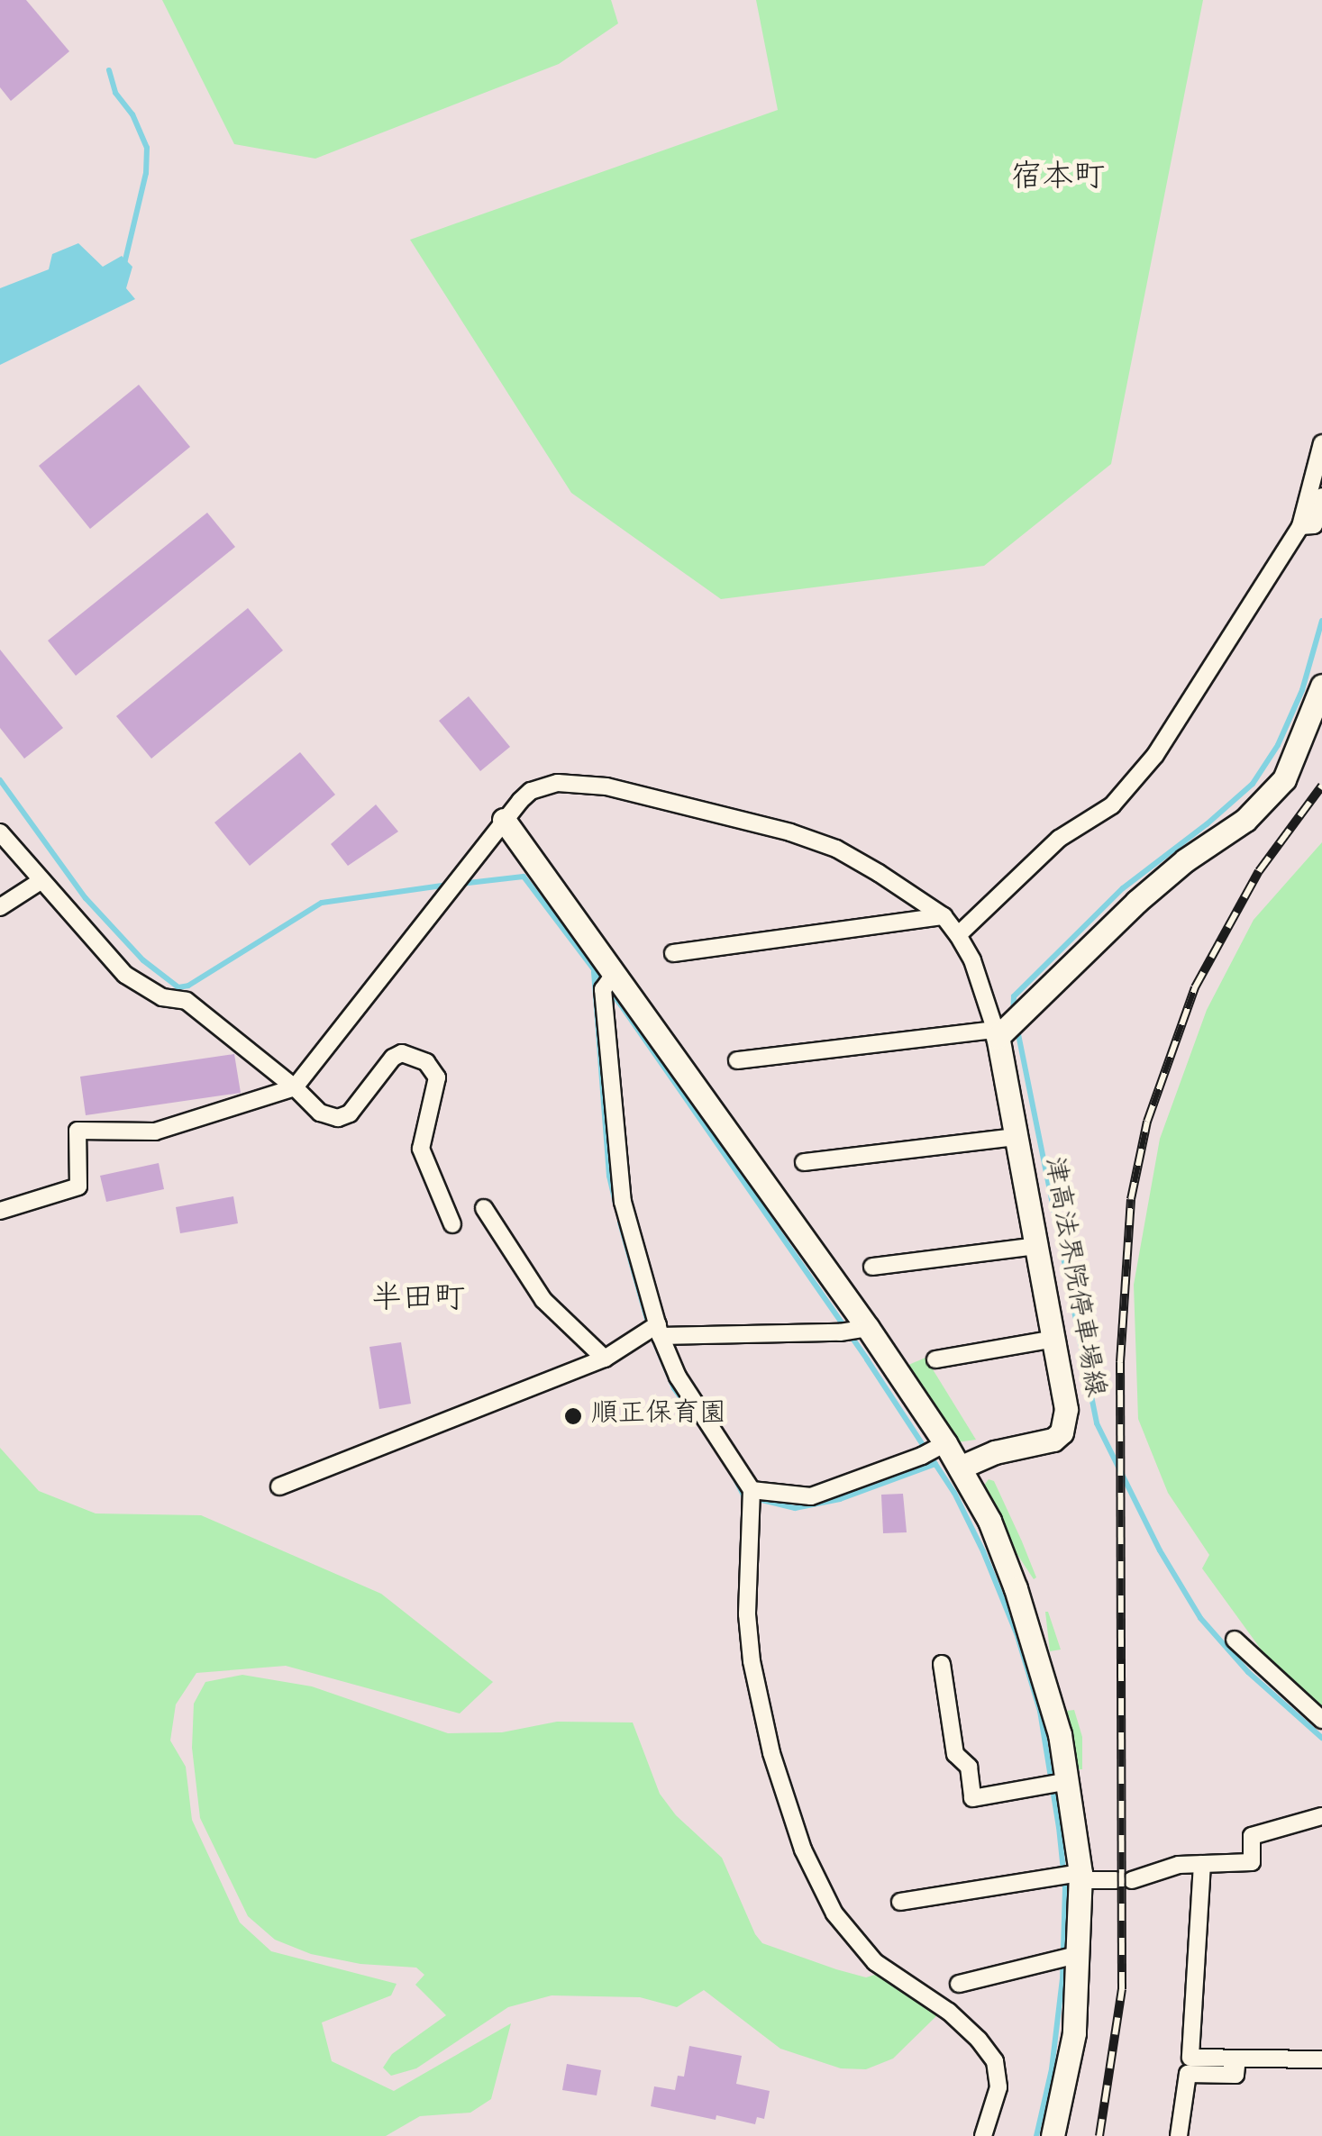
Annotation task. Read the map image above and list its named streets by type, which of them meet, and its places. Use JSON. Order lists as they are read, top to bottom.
{
  "streets": {
    "main road": ["津高法界院停車場線"]
  },
  "districts": ["宿本町", "半田町"],
  "places": ["順正保育園"]
}
